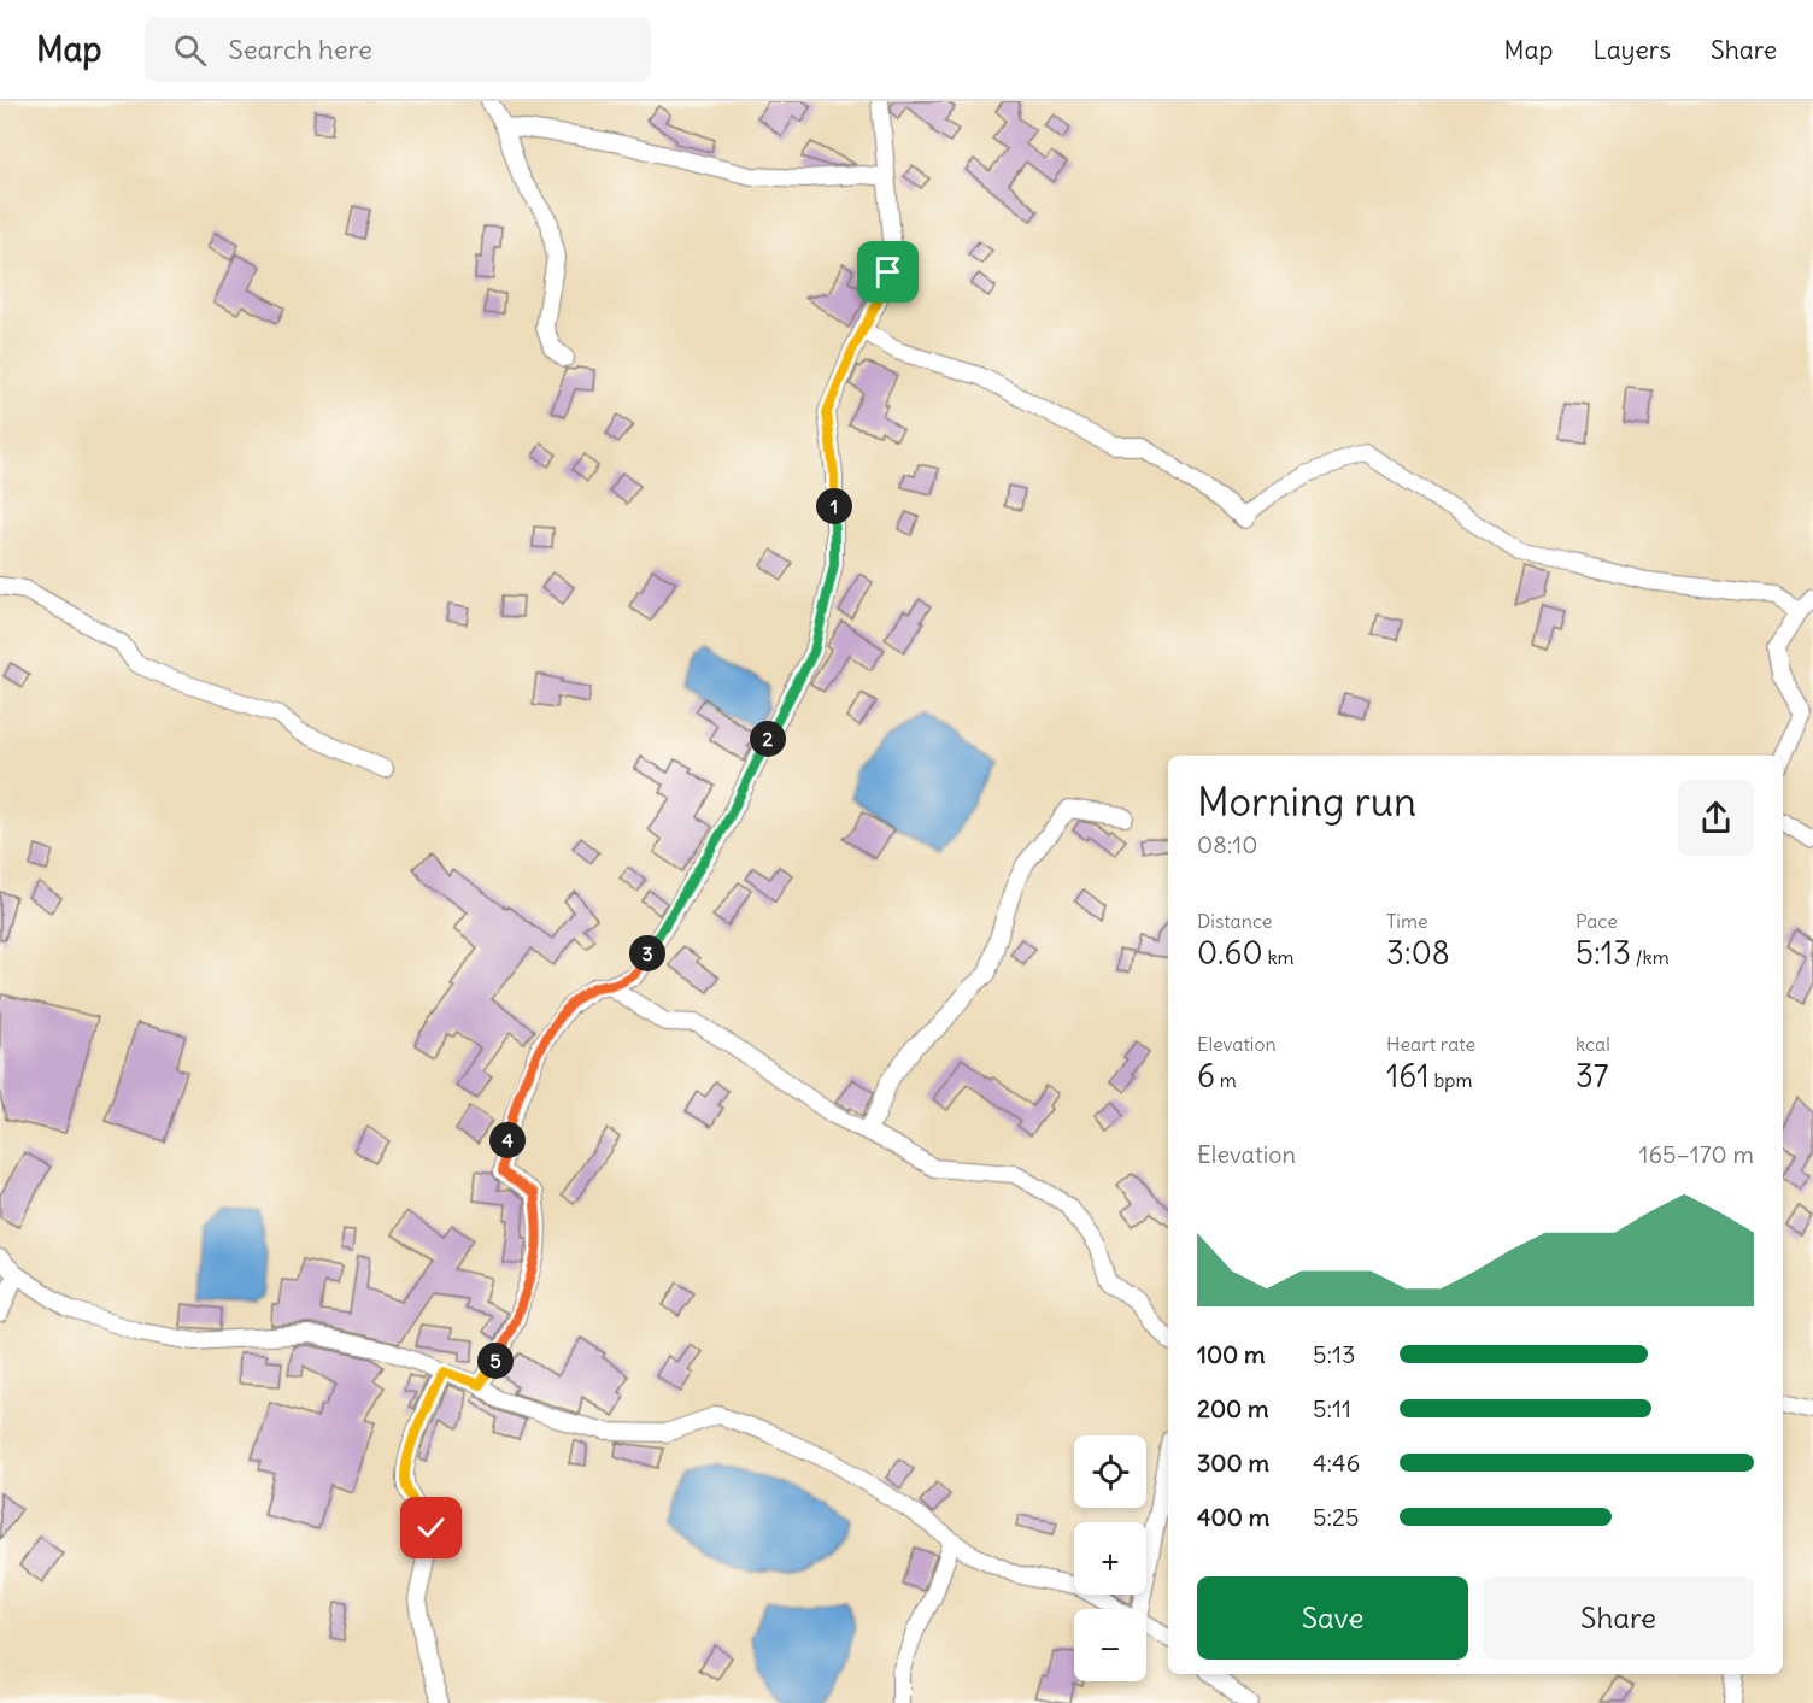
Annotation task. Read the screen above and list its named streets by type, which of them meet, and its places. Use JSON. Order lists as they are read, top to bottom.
{
  "page": {
    "header": "Map",
    "search": "Search here",
    "nav": ["Map", "Layers", "Share"],
    "pins": [
      "1",
      "2",
      "3",
      "4",
      "5"
    ],
    "heading": ["Morning run", "08:10"],
    "stats": [
      ["Distance", "0.60 km"],
      ["Time", "3:08"],
      ["Pace", "5:13 /km"],
      ["Elevation", "6 m"],
      ["Heart rate", "161 bpm"],
      ["kcal", "37"]
    ],
    "chart": ["Elevation", "165–170 m"],
    "list": [
      {
        "name": "100 m",
        "note": "5:13"
      },
      {
        "name": "200 m",
        "note": "5:11"
      },
      {
        "name": "300 m",
        "note": "4:46"
      },
      {
        "name": "400 m",
        "note": "5:25"
      }
    ],
    "map_buttons": ["+", "−"],
    "buttons": ["Save", "Share"]
  }
}
